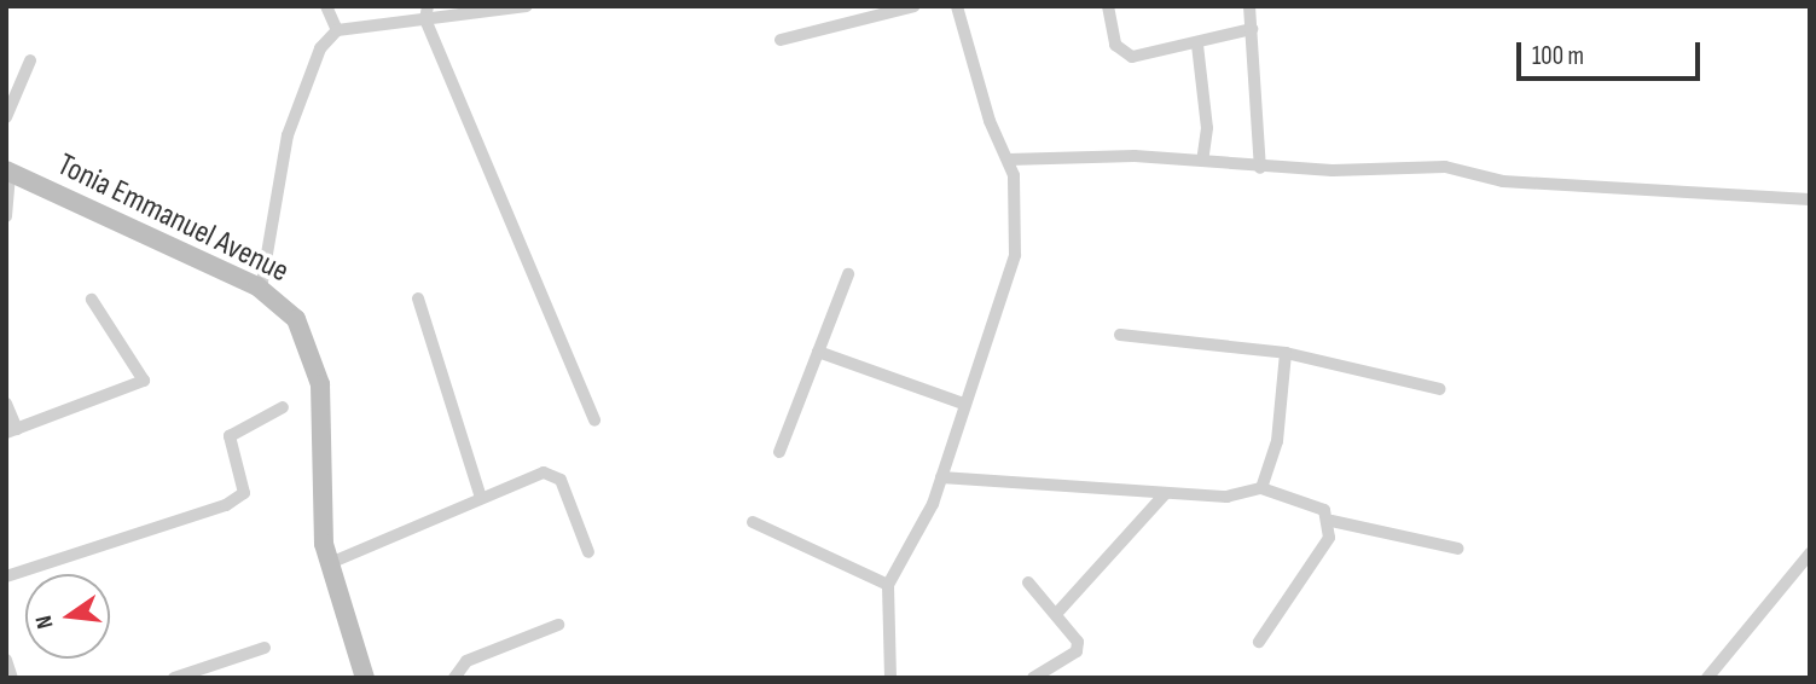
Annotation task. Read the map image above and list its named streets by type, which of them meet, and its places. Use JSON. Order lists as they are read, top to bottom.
{
  "streets": {
    "street": ["Tonia Emmanuel Avenue"]
  },
  "scale_bar": "100 m",
  "north": "left"
}
